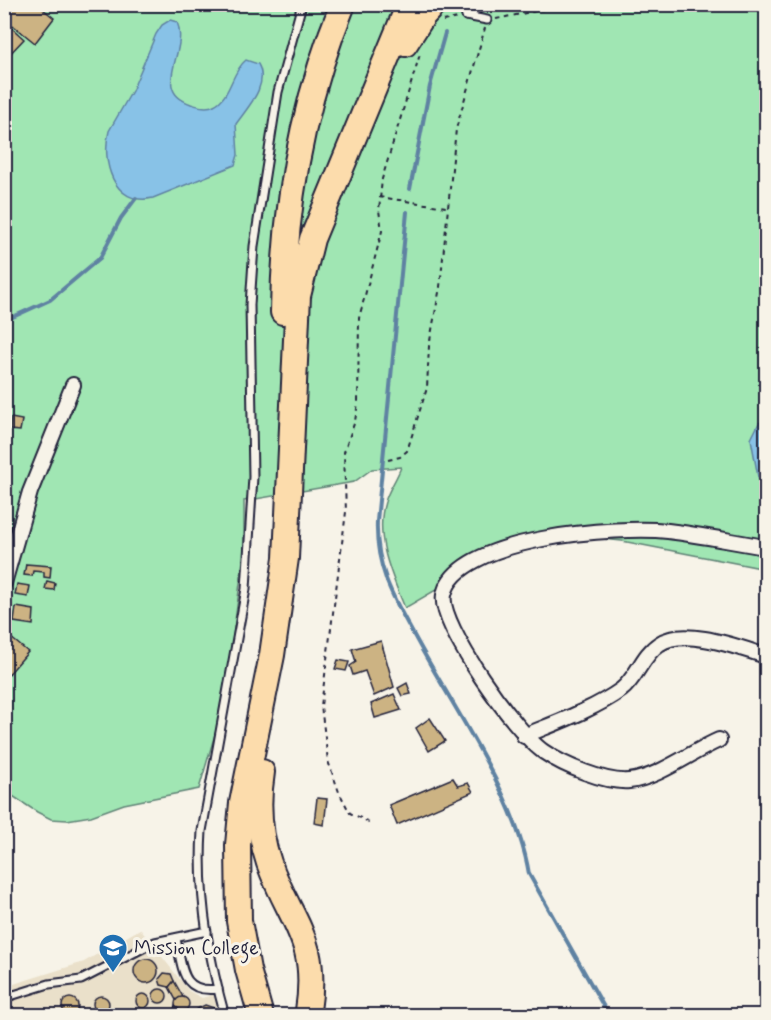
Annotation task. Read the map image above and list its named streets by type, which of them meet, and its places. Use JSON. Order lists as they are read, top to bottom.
{
  "places": {
    "school or university": ["Mission College"]
  }
}
